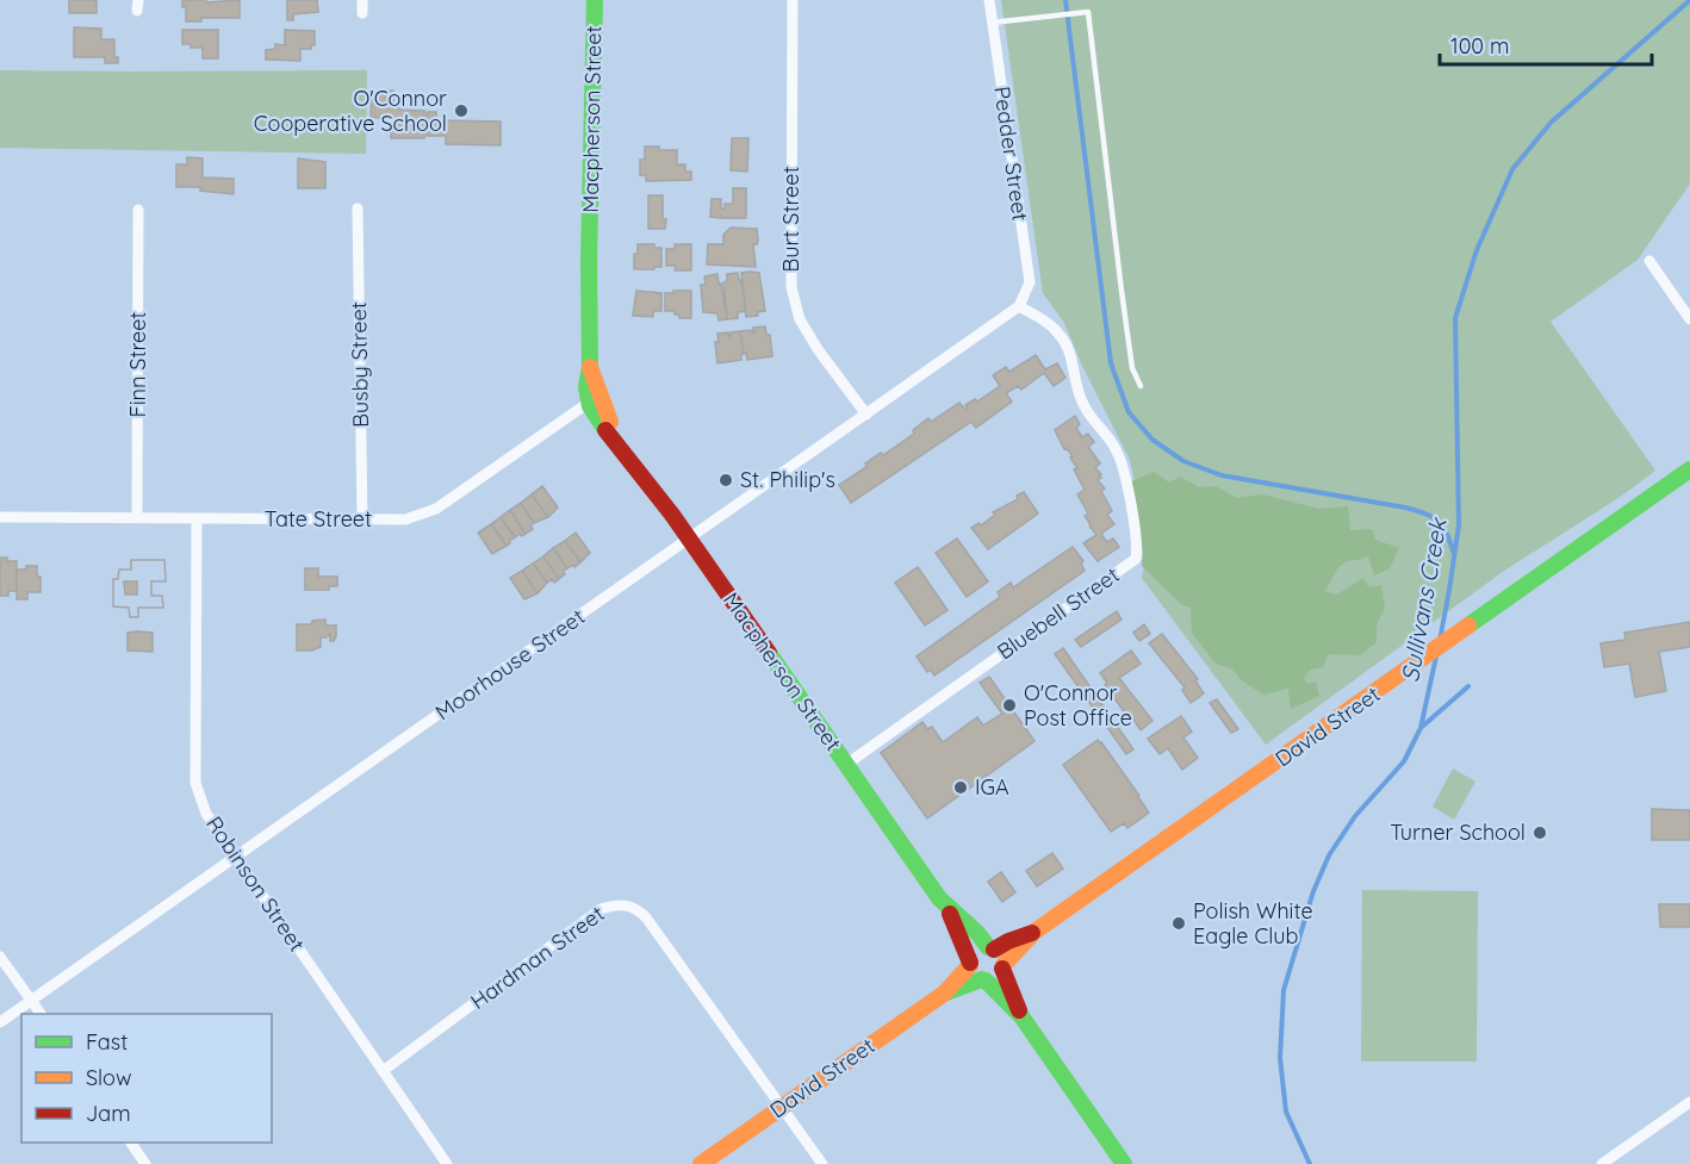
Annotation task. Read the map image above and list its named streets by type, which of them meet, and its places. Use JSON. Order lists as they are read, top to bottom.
{
  "streets": {
    "street": [
      "Macpherson Street",
      "Pedder Street",
      "Burt Street",
      "Finn Street",
      "Busby Street",
      "Tate Street",
      "Bluebell Street",
      "Moorhouse Street",
      "David Street",
      "Robinson Street",
      "Hardman Street"
    ]
  },
  "crossings": [
    ["Macpherson Street", "Tate Street"],
    ["Macpherson Street", "Bluebell Street"],
    ["Macpherson Street", "Moorhouse Street"],
    ["Macpherson Street", "David Street"],
    ["Pedder Street", "Bluebell Street"],
    ["Pedder Street", "Moorhouse Street"],
    ["Burt Street", "Moorhouse Street"],
    ["Finn Street", "Tate Street"],
    ["Busby Street", "Tate Street"],
    ["Tate Street", "Robinson Street"],
    ["Bluebell Street", "Moorhouse Street"],
    ["Moorhouse Street", "Robinson Street"],
    ["David Street", "Hardman Street"],
    ["Robinson Street", "Hardman Street"]
  ],
  "water": ["Sullivans Creek"],
  "places": [
    "O'Connor Cooperative School",
    "St. Philip's",
    "O'Connor Post Office",
    "IGA",
    "Turner School",
    "Polish White Eagle Club"
  ],
  "legend": ["Fast", "Slow", "Jam"],
  "scale_bar": "100 m"
}
